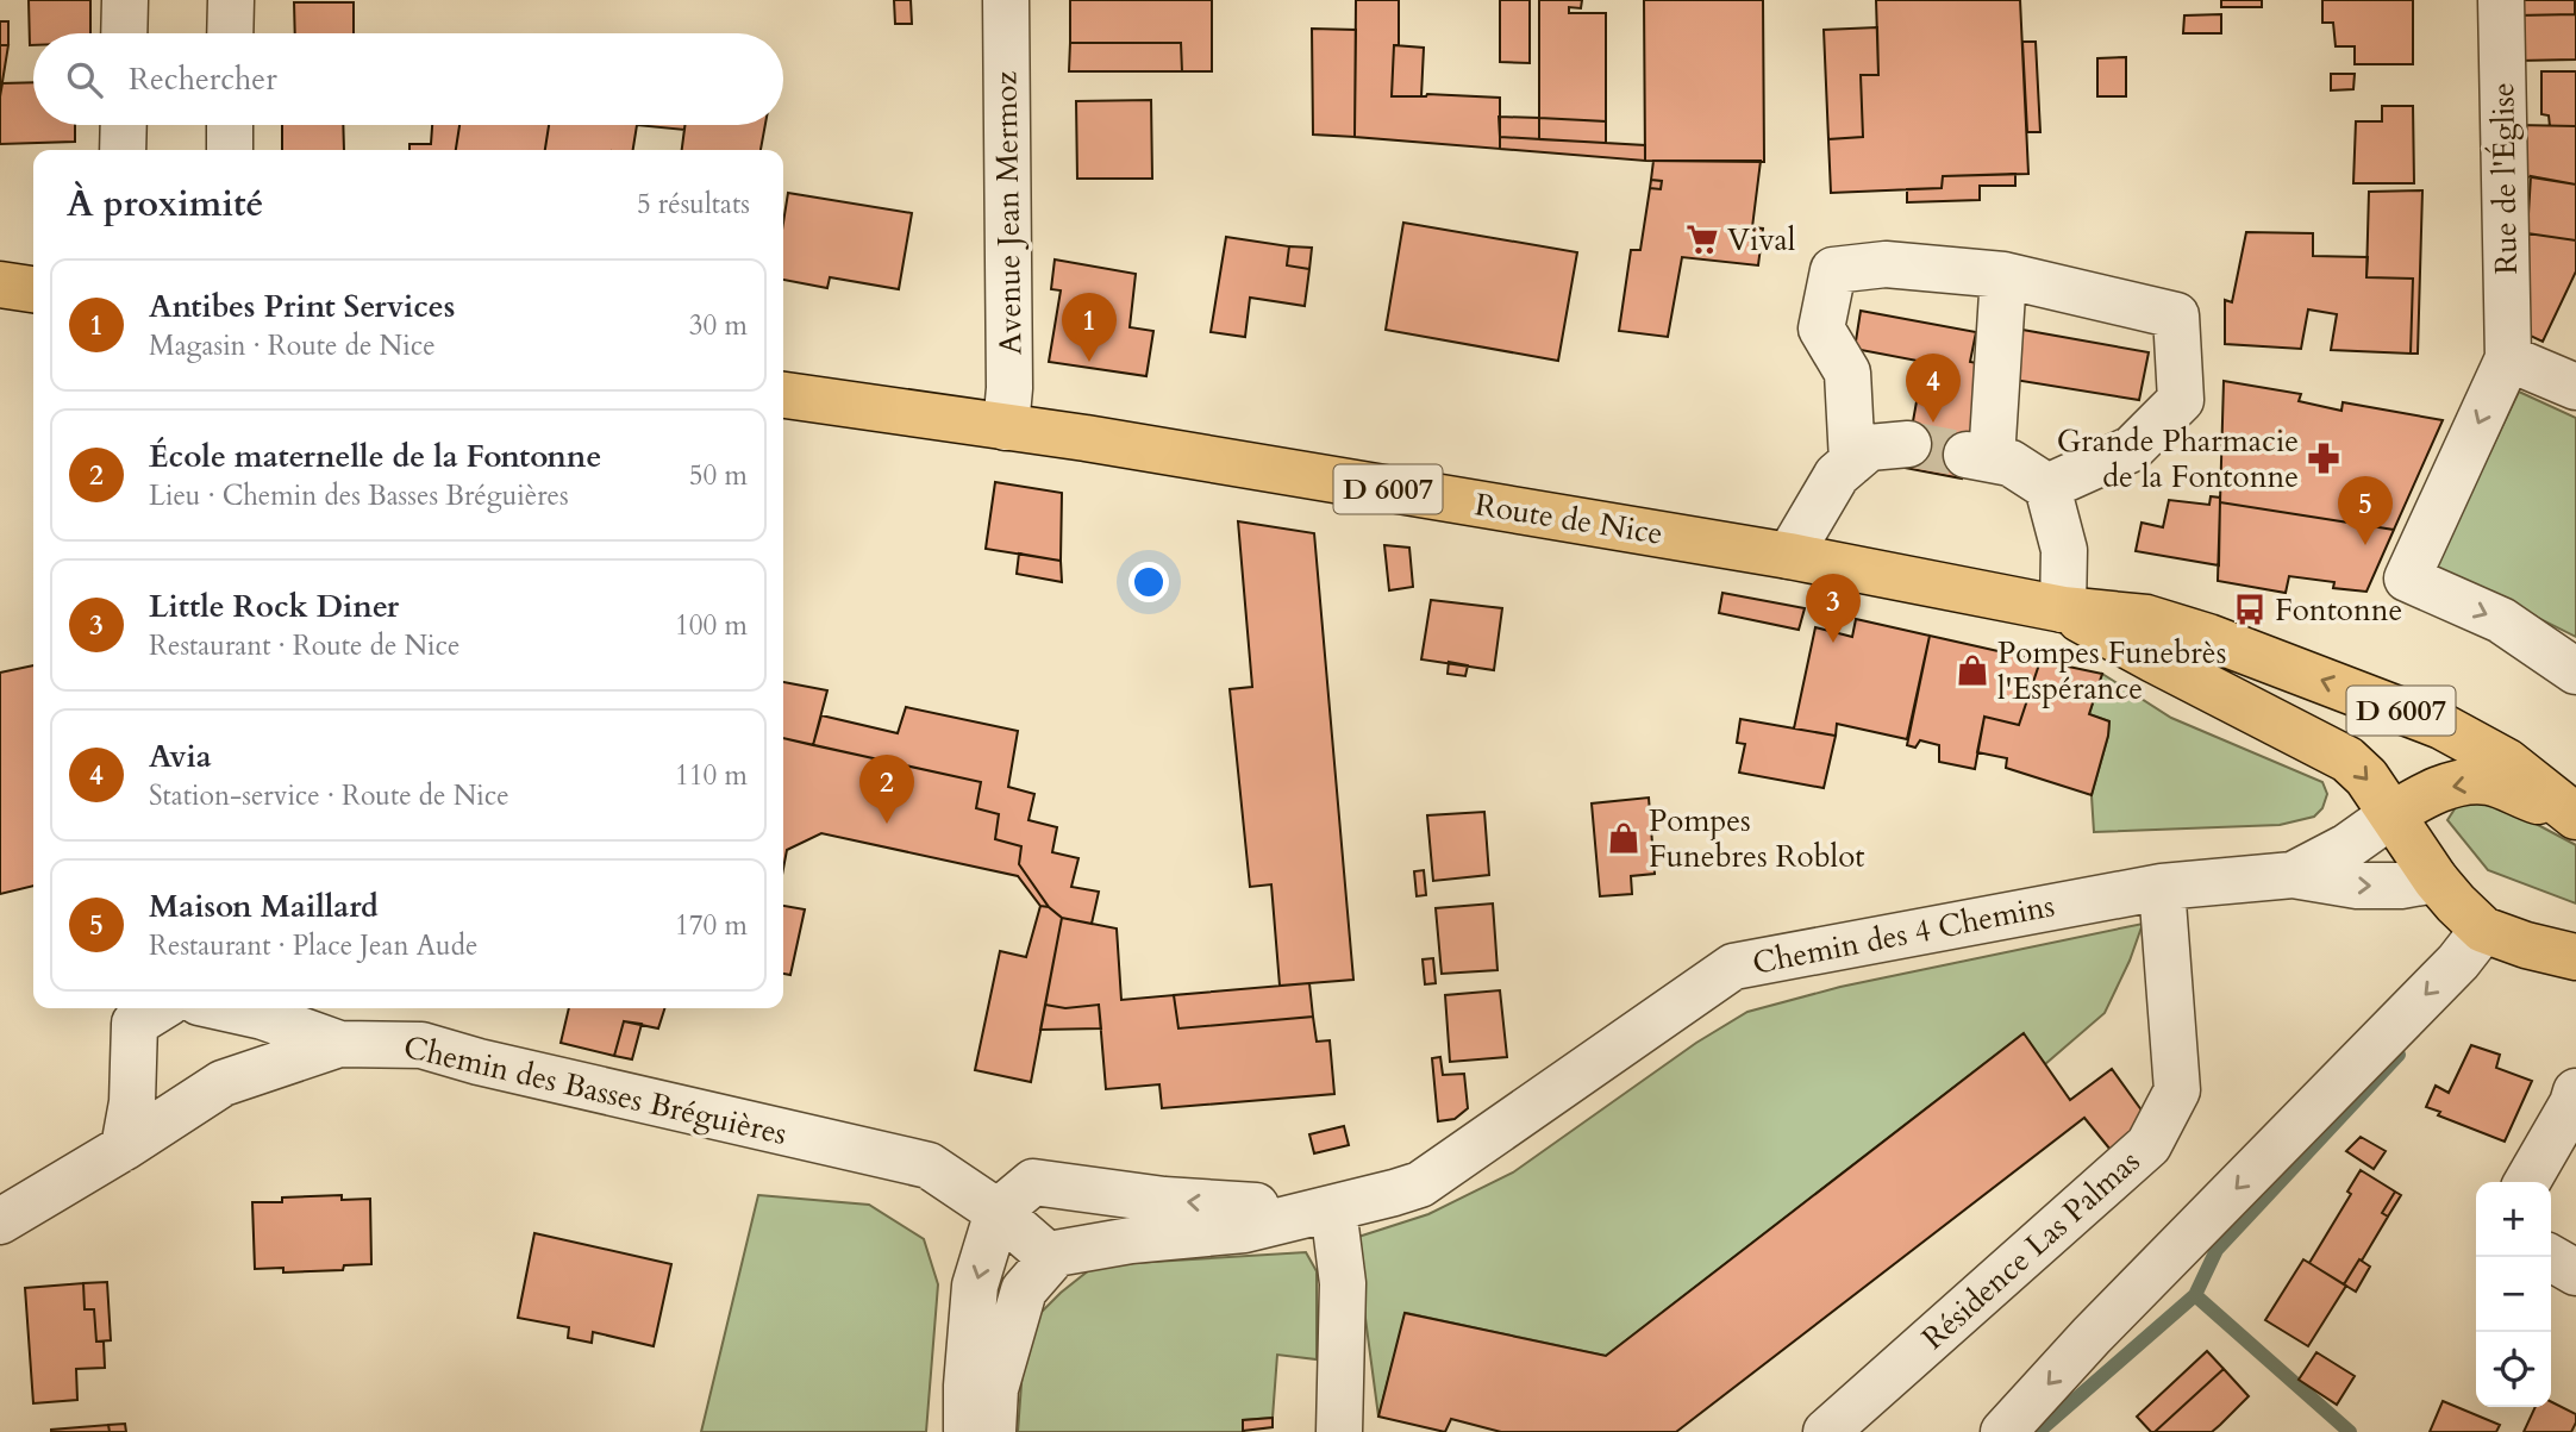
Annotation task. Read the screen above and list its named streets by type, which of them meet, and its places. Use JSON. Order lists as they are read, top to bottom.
{
  "streets": {
    "main road": ["D 6007", "Route de Nice"],
    "street": [
      "Rue de l'Église",
      "Avenue Jean Mermoz",
      "Chemin des 4 Chemins",
      "Chemin des Basses Bréguières",
      "Résidence Las Palmas"
    ]
  },
  "crossings": [
    ["Avenue Jean Mermoz", "Route de Nice"],
    ["D 6007", "Route de Nice"],
    ["Chemin des 4 Chemins", "Chemin des Basses Bréguières"],
    ["Chemin des 4 Chemins", "Résidence Las Palmas"]
  ],
  "places": {
    "supermarket": ["Vival"],
    "pharmacy": ["Grande Pharmacie de la Fontonne"],
    "bus stop": ["Fontonne"],
    "shop": ["Pompes Funebrès l'Espérance", "Pompes Funebres Roblot"]
  },
  "page": {
    "search": "Rechercher",
    "heading": ["À proximité", "5 résultats"],
    "list": [
      {
        "mark": "1",
        "name": "Antibes Print Services",
        "note": "Magasin · Route de Nice",
        "value": "30 m"
      },
      {
        "mark": "2",
        "name": "École maternelle de la Fontonne",
        "note": "Lieu · Chemin des Basses Bréguières",
        "value": "50 m"
      },
      {
        "mark": "3",
        "name": "Little Rock Diner",
        "note": "Restaurant · Route de Nice",
        "value": "100 m"
      },
      {
        "mark": "4",
        "name": "Avia",
        "note": "Station-service · Route de Nice",
        "value": "110 m"
      },
      {
        "mark": "5",
        "name": "Maison Maillard",
        "note": "Restaurant · Place Jean Aude",
        "value": "170 m"
      }
    ],
    "pins": [
      "1",
      "4",
      "5",
      "3",
      "2"
    ],
    "map_buttons": ["+", "−"]
  }
}
